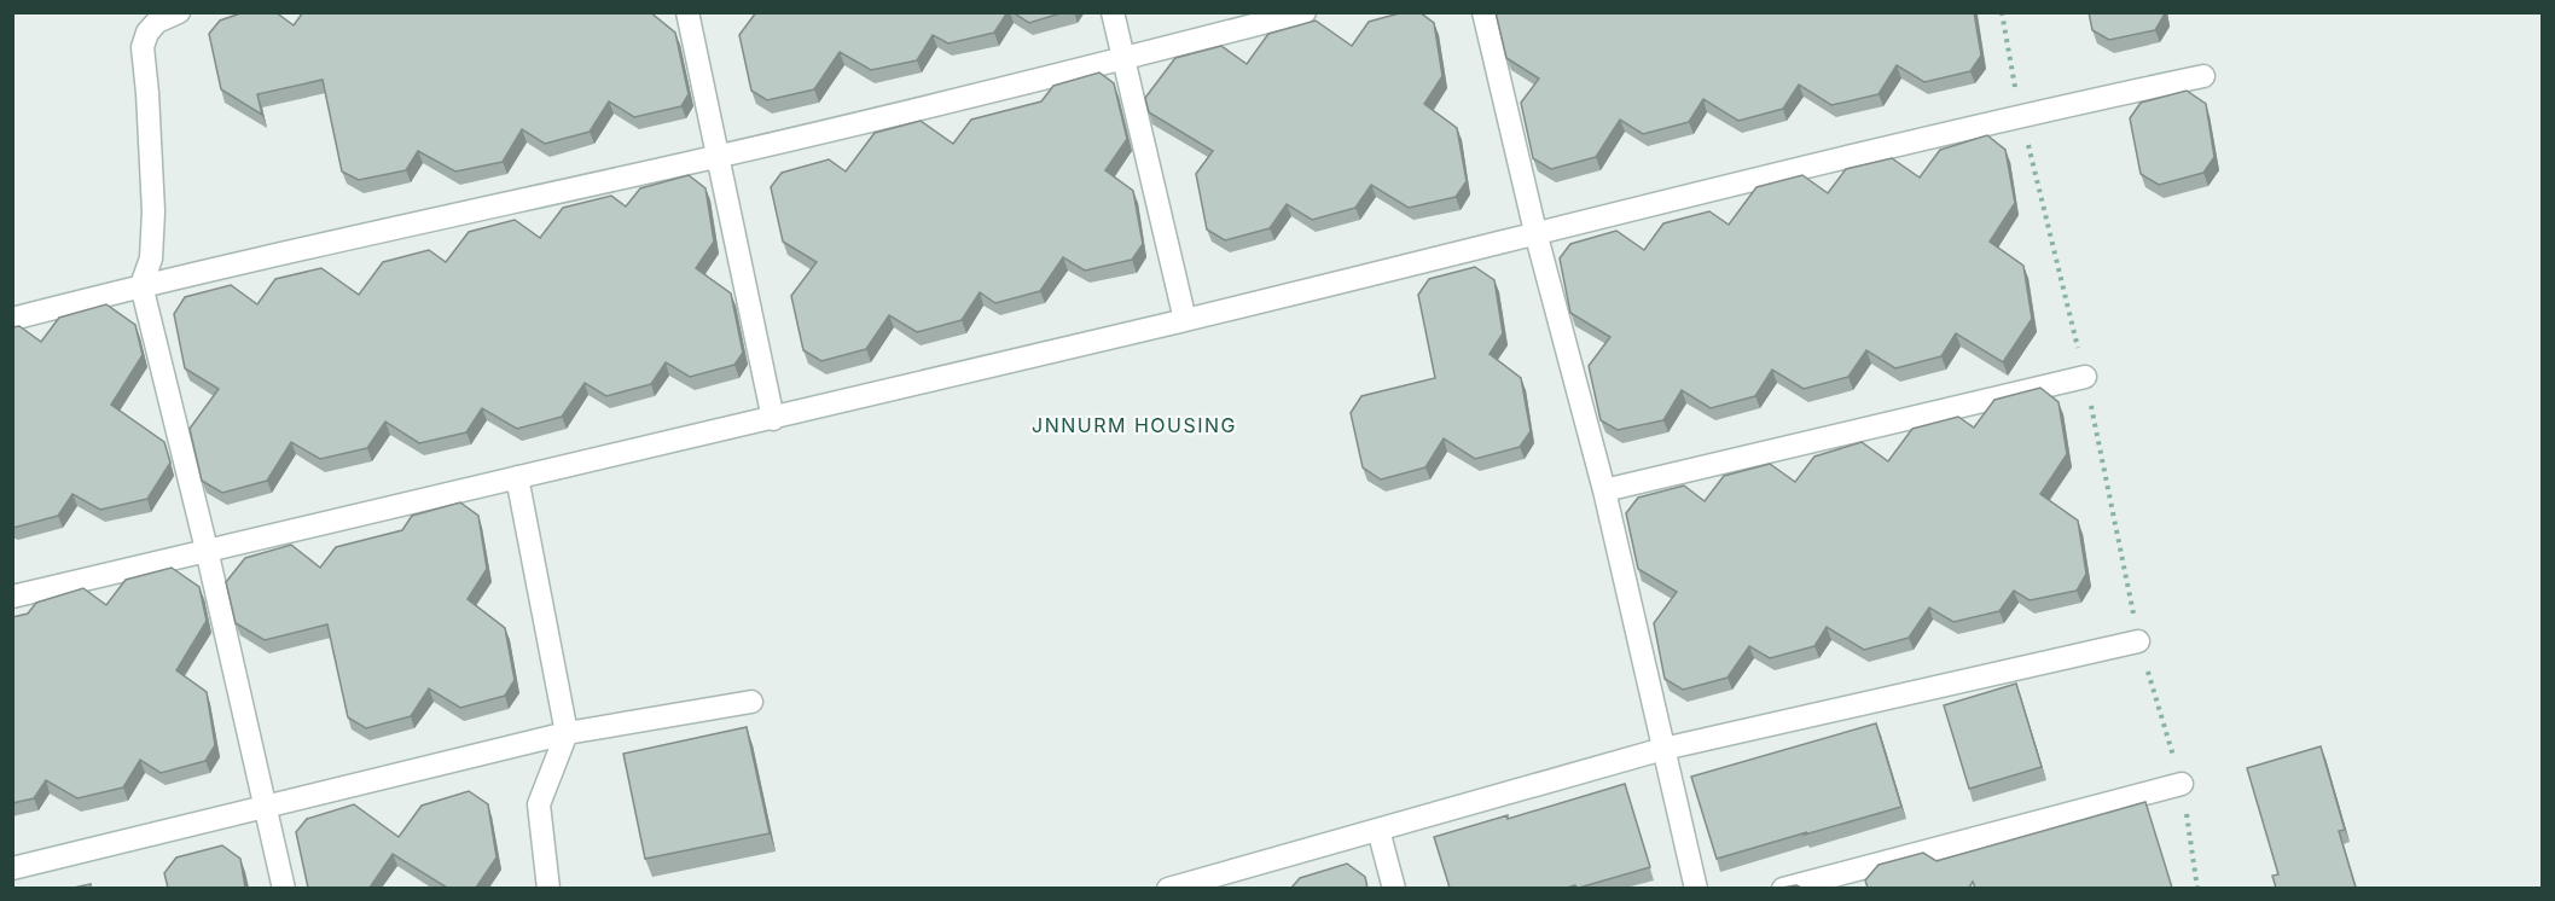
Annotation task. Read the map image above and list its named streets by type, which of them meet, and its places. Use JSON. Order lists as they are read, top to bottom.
{
  "districts": ["JNNURM HOUSING"]
}
